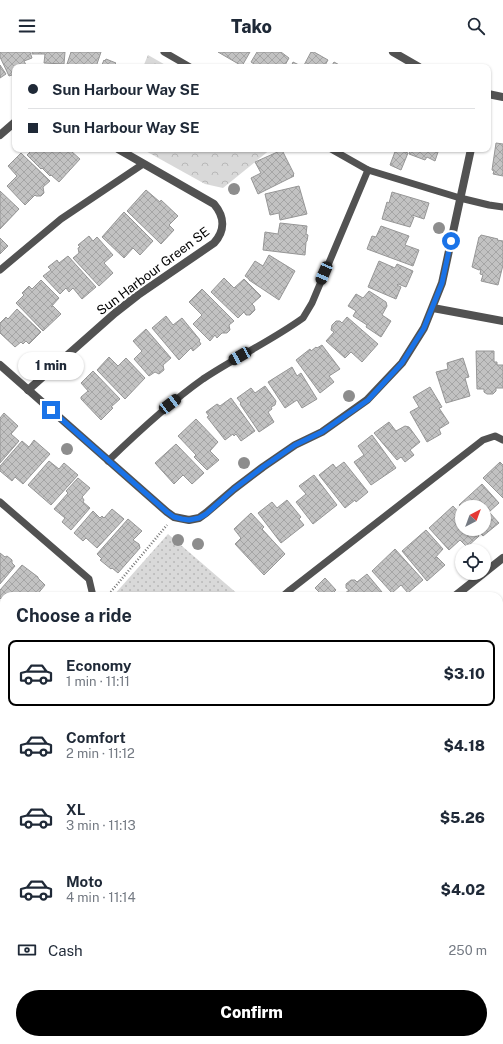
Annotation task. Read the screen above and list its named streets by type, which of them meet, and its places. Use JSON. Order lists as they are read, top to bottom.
{
  "streets": {
    "street": ["Sun Harbour Green SE"]
  },
  "north": "top right",
  "page": {
    "header": "Tako",
    "banner": ["Sun Harbour Way SE", "Sun Harbour Way SE"],
    "bubble": "1 min",
    "heading": "Choose a ride",
    "list": [
      {
        "name": "Economy",
        "note": "1 min · 11:11",
        "value": "$3.10"
      },
      {
        "name": "Comfort",
        "note": "2 min · 11:12",
        "value": "$4.18"
      },
      {
        "name": "XL",
        "note": "3 min · 11:13",
        "value": "$5.26"
      },
      {
        "name": "Moto",
        "note": "4 min · 11:14",
        "value": "$4.02"
      }
    ],
    "pay": ["Cash", "250 m"],
    "buttons": "Confirm"
  }
}
